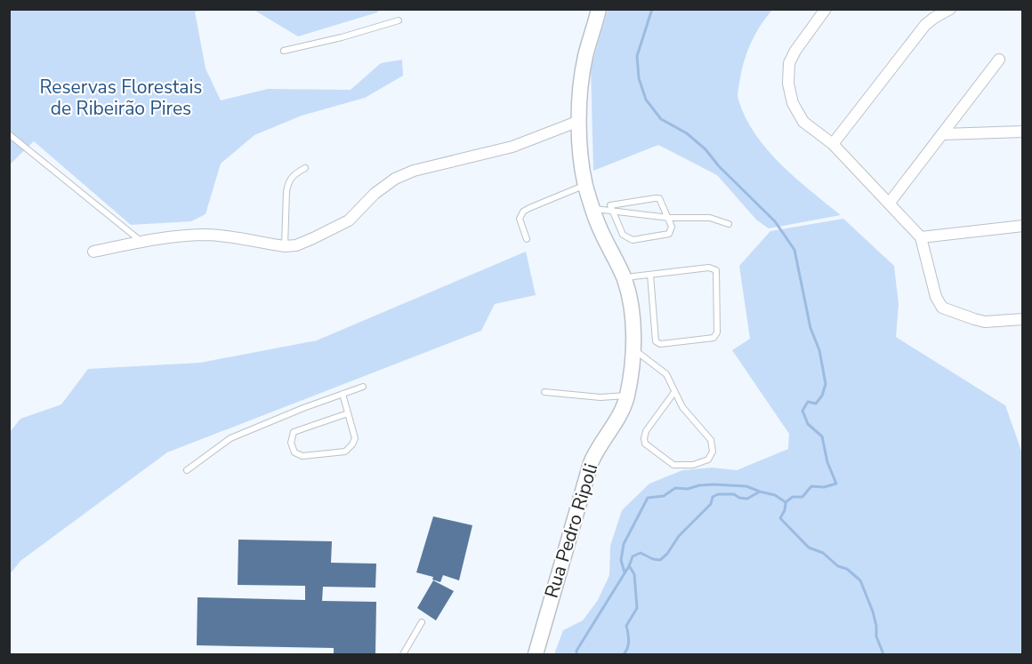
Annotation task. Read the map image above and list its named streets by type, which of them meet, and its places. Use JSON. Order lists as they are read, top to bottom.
{
  "streets": {
    "street": ["Rua Pedro Ripoli"]
  },
  "parks": ["Reservas Florestais de Ribeirão Pires"]
}
